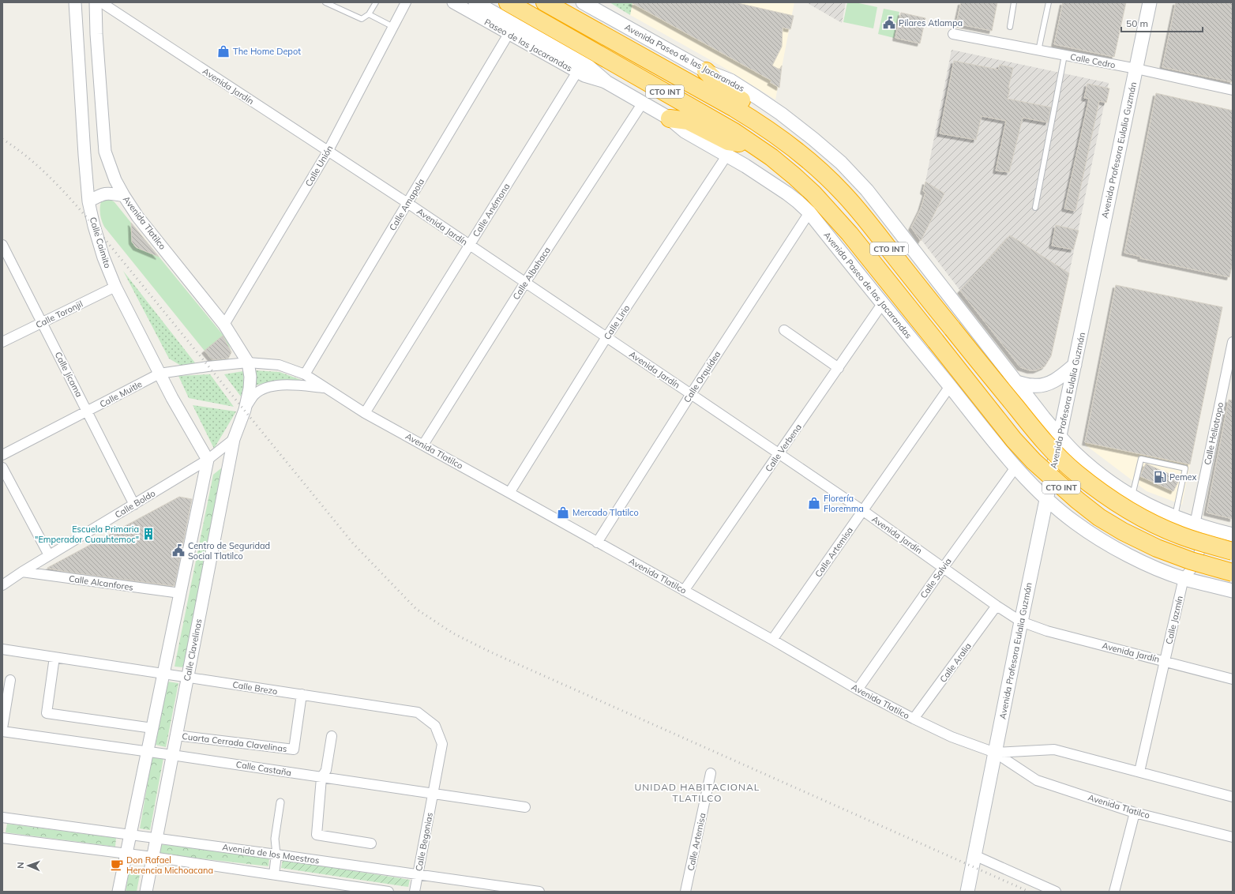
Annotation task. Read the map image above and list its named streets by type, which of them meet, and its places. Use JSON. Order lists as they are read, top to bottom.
{
  "streets": {
    "highway": ["CTO INT"],
    "main road": ["Avenida Paseo de las Jacarandas", "Avenida Profesora Eulalia Guzmán"],
    "street": [
      "Paseo de las Jacarandas",
      "Calle Cedro",
      "Avenida Jardín",
      "Calle Unión",
      "Calle Amapola",
      "Calle Anémona",
      "Avenida Tlatilco",
      "Calle Caimito",
      "Calle Albahaca",
      "Calle Toronjil",
      "Calle Lirio",
      "Calle Jícama",
      "Calle Orquídea",
      "Calle Muitle",
      "Calle Heliotropo",
      "Calle Verbena",
      "Calle Boldo",
      "Calle Artemisa",
      "Calle Salvia",
      "Calle Alcanfores",
      "Calle Jazmín",
      "Calle Clavelinas",
      "Calle Aralia",
      "Calle Brezo",
      "Cuarta Cerrada Clavelinas",
      "Calle Castaña",
      "Calle Begonias",
      "Avenida de los Maestros"
    ]
  },
  "crossings": [
    ["Paseo de las Jacarandas", "Avenida Paseo de las Jacarandas"],
    ["Paseo de las Jacarandas", "Calle Amapola"],
    ["Paseo de las Jacarandas", "Calle Anémona"],
    ["Avenida Paseo de las Jacarandas", "Avenida Profesora Eulalia Guzmán"],
    ["Avenida Paseo de las Jacarandas", "Calle Anémona"],
    ["Avenida Paseo de las Jacarandas", "Calle Albahaca"],
    ["Avenida Paseo de las Jacarandas", "Calle Lirio"],
    ["Avenida Paseo de las Jacarandas", "Calle Orquídea"],
    ["Avenida Paseo de las Jacarandas", "Calle Heliotropo"],
    ["Avenida Paseo de las Jacarandas", "Calle Verbena"],
    ["Avenida Paseo de las Jacarandas", "Calle Artemisa"],
    ["Avenida Paseo de las Jacarandas", "Calle Salvia"],
    ["Avenida Paseo de las Jacarandas", "Calle Jazmín"],
    ["Calle Cedro", "Avenida Profesora Eulalia Guzmán"],
    ["Avenida Jardín", "Avenida Profesora Eulalia Guzmán"],
    ["Avenida Jardín", "Calle Unión"],
    ["Avenida Jardín", "Calle Amapola"],
    ["Avenida Jardín", "Calle Anémona"],
    ["Avenida Jardín", "Calle Albahaca"],
    ["Avenida Jardín", "Calle Lirio"],
    ["Avenida Jardín", "Calle Orquídea"],
    ["Avenida Jardín", "Calle Verbena"],
    ["Avenida Jardín", "Calle Artemisa"],
    ["Avenida Jardín", "Calle Salvia"],
    ["Avenida Jardín", "Calle Jazmín"],
    ["Avenida Jardín", "Calle Aralia"],
    ["Avenida Profesora Eulalia Guzmán", "Avenida Tlatilco"],
    ["Calle Unión", "Avenida Tlatilco"],
    ["Calle Amapola", "Avenida Tlatilco"],
    ["Calle Anémona", "Avenida Tlatilco"],
    ["Avenida Tlatilco", "Calle Albahaca"],
    ["Avenida Tlatilco", "Calle Lirio"],
    ["Avenida Tlatilco", "Calle Orquídea"],
    ["Avenida Tlatilco", "Calle Muitle"],
    ["Avenida Tlatilco", "Calle Verbena"],
    ["Avenida Tlatilco", "Calle Artemisa"],
    ["Avenida Tlatilco", "Calle Salvia"],
    ["Avenida Tlatilco", "Calle Jazmín"],
    ["Avenida Tlatilco", "Calle Clavelinas"],
    ["Avenida Tlatilco", "Calle Aralia"],
    ["Calle Caimito", "Calle Toronjil"],
    ["Calle Caimito", "Calle Muitle"],
    ["Calle Caimito", "Calle Boldo"],
    ["Calle Toronjil", "Calle Jícama"],
    ["Calle Jícama", "Calle Muitle"],
    ["Calle Jícama", "Calle Boldo"],
    ["Calle Heliotropo", "Calle Jazmín"],
    ["Calle Boldo", "Calle Alcanfores"],
    ["Calle Boldo", "Calle Clavelinas"],
    ["Calle Clavelinas", "Calle Brezo"],
    ["Calle Clavelinas", "Cuarta Cerrada Clavelinas"],
    ["Calle Clavelinas", "Calle Castaña"],
    ["Calle Clavelinas", "Avenida de los Maestros"],
    ["Calle Brezo", "Cuarta Cerrada Clavelinas"],
    ["Calle Brezo", "Calle Castaña"],
    ["Calle Brezo", "Calle Begonias"],
    ["Calle Castaña", "Calle Begonias"],
    ["Calle Begonias", "Avenida de los Maestros"]
  ],
  "districts": ["UNIDAD HABITACIONAL TLATILCO"],
  "places": {
    "public building": ["Pilares Atlampa", "Centro de Seguridad Social Tlatilco"],
    "shop": ["The Home Depot", "Florería Floremma", "Mercado Tlatilco"],
    "fuel station": ["Pemex"],
    "building": ["Escuela Primaria \"Emperador Cuauhtemoc\""],
    "cafe": ["Don Rafael Herencia Michoacana"]
  },
  "scale_bar": "50 m",
  "north": "left"
}
